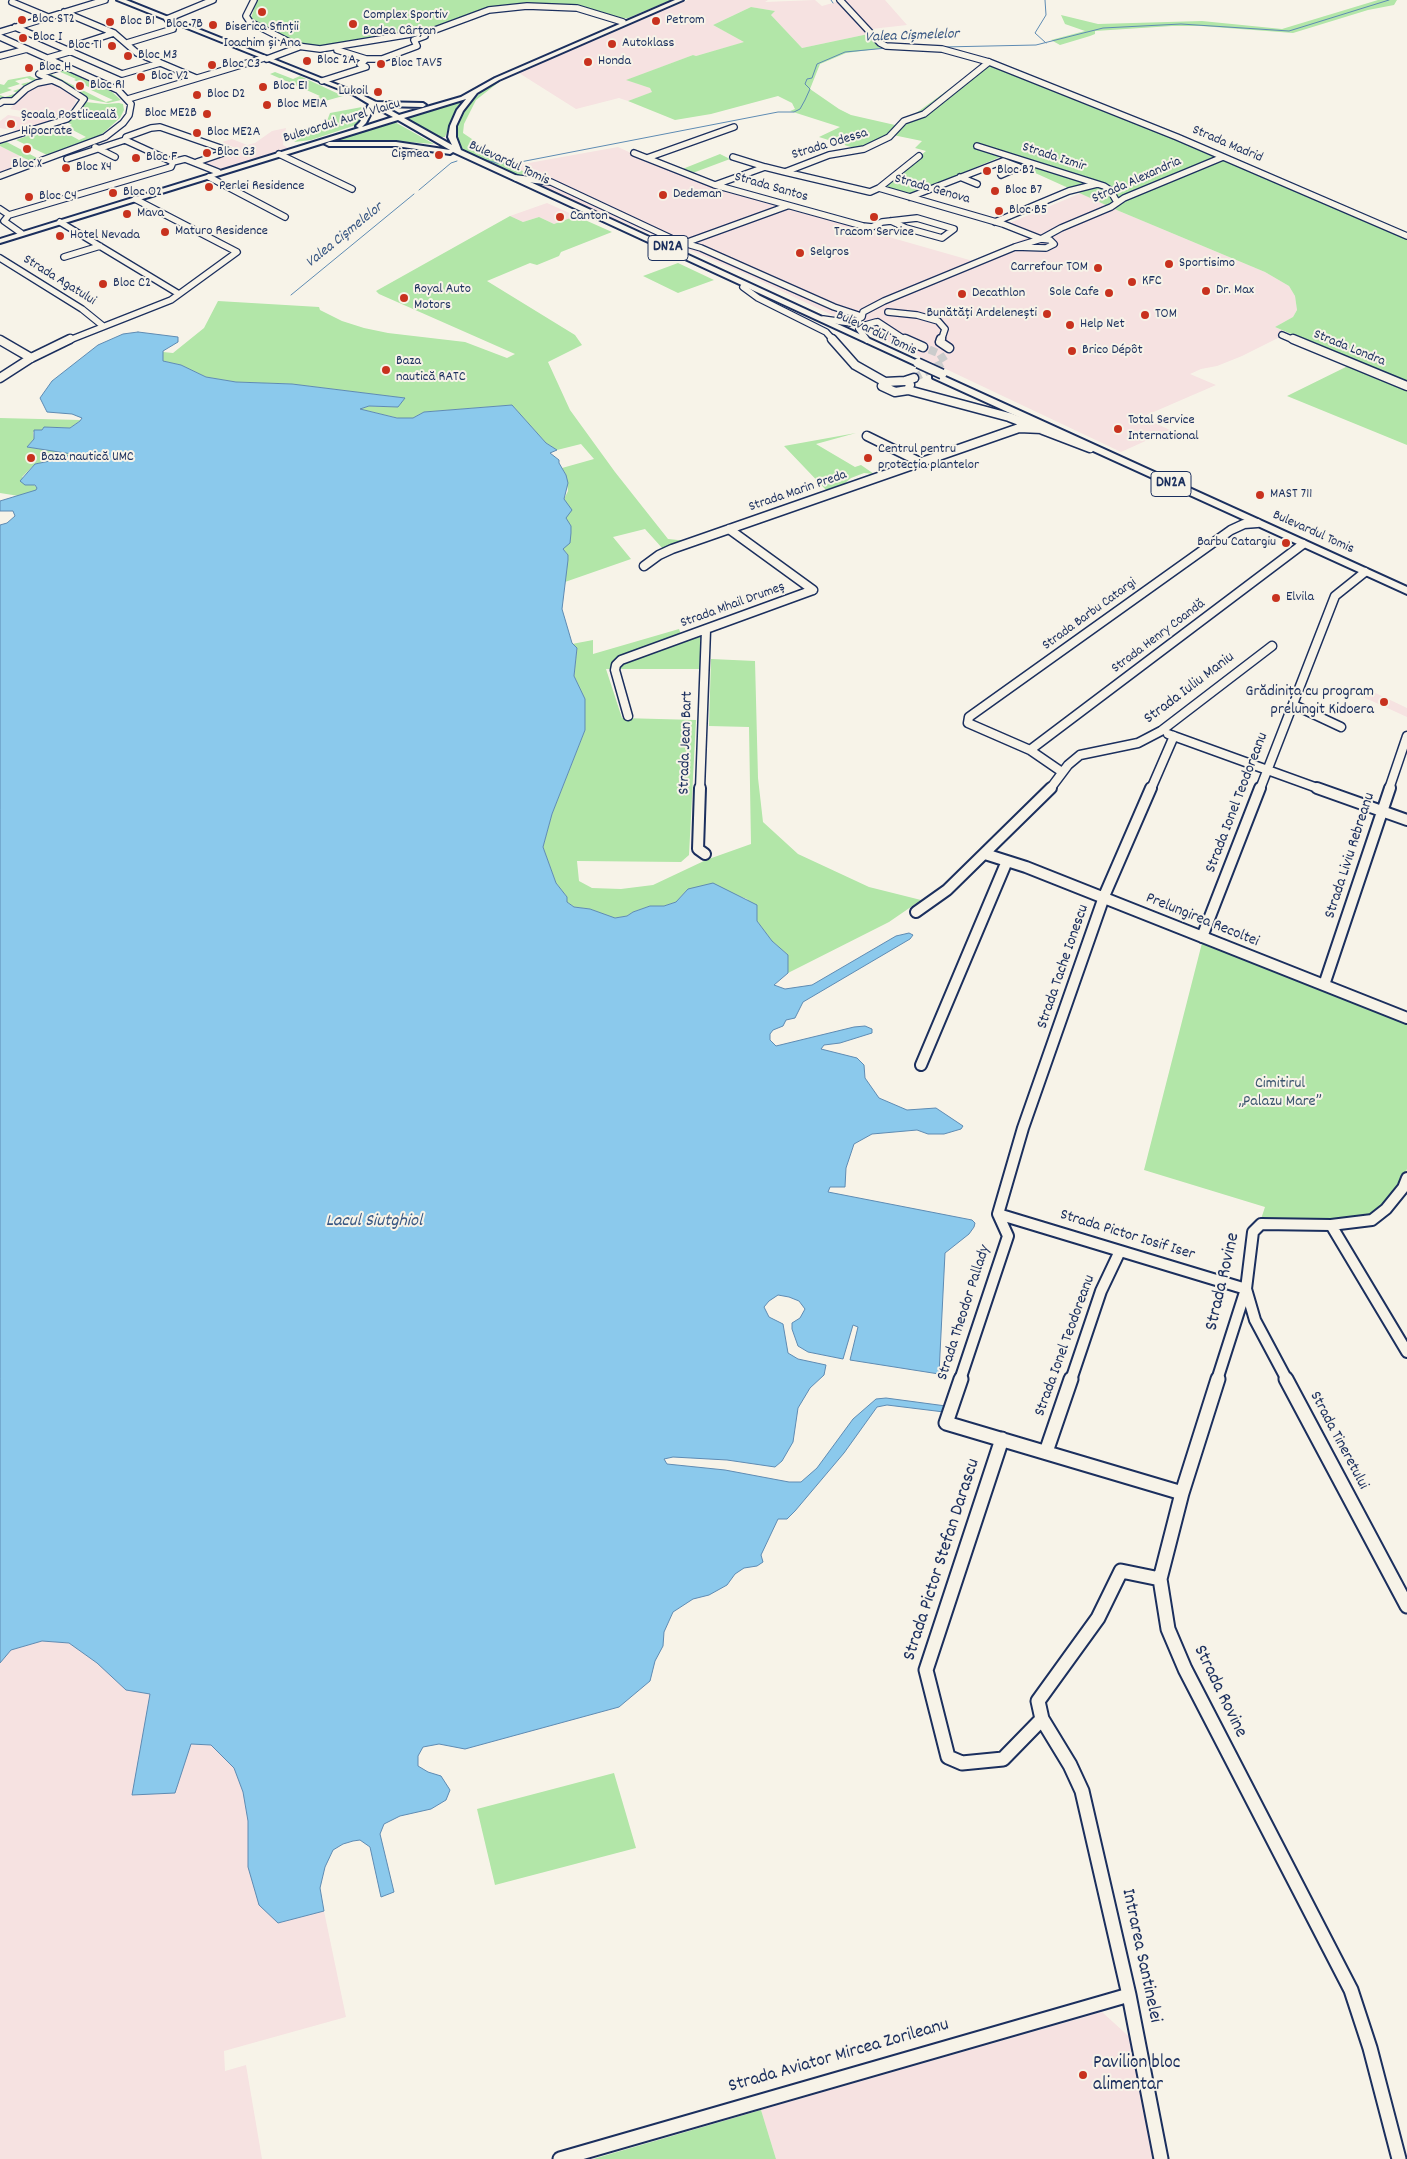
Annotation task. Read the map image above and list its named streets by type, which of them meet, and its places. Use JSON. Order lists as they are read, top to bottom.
{
  "streets": {
    "main road": ["Bulevardul Aurel Vlaicu", "Bulevardul Tomis", "DN2A"],
    "street": [
      "Strada Odessa",
      "Strada Madrid",
      "Strada Izmir",
      "Strada Alexandria",
      "Strada Santos",
      "Strada Genova",
      "Strada Agatului",
      "Strada Londra",
      "Strada Marin Preda",
      "Strada Mhail Drumeș",
      "Strada Barbu Catargi",
      "Strada Henry Coandă",
      "Strada Iuliu Maniu",
      "Strada Jean Bart",
      "Strada Ionel Teodoreanu",
      "Strada Liviu Rebreanu",
      "Prelungirea Recoltei",
      "Strada Tache Ionescu",
      "Strada Pictor Iosif Iser",
      "Strada Rovine",
      "Strada Theodor Pallady",
      "Strada Tineretului",
      "Strada Pictor Stefan Darascu",
      "Intrarea Santinelei",
      "Strada Aviator Mircea Zorileanu"
    ]
  },
  "crossings": [
    ["Bulevardul Aurel Vlaicu", "Bulevardul Tomis"],
    ["Strada Odessa", "Strada Madrid"],
    ["Strada Odessa", "Strada Genova"],
    ["Strada Madrid", "Strada Alexandria"],
    ["Strada Izmir", "Strada Alexandria"],
    ["Bulevardul Tomis", "Strada Marin Preda"],
    ["Bulevardul Tomis", "Strada Barbu Catargi"],
    ["Bulevardul Tomis", "Strada Henry Coandă"],
    ["Bulevardul Tomis", "Strada Ionel Teodoreanu"],
    ["Strada Alexandria", "Strada Genova"],
    ["Strada Marin Preda", "Strada Mhail Drumeș"],
    ["Strada Mhail Drumeș", "Strada Jean Bart"],
    ["Strada Barbu Catargi", "Strada Henry Coandă"],
    ["Strada Iuliu Maniu", "Prelungirea Recoltei"],
    ["Strada Ionel Teodoreanu", "Prelungirea Recoltei"],
    ["Strada Ionel Teodoreanu", "Strada Pictor Iosif Iser"],
    ["Strada Liviu Rebreanu", "Prelungirea Recoltei"],
    ["Prelungirea Recoltei", "Strada Tache Ionescu"],
    ["Strada Tache Ionescu", "Strada Pictor Iosif Iser"],
    ["Strada Tache Ionescu", "Strada Theodor Pallady"],
    ["Strada Pictor Iosif Iser", "Strada Rovine"],
    ["Strada Pictor Iosif Iser", "Strada Theodor Pallady"],
    ["Strada Pictor Iosif Iser", "Strada Tineretului"],
    ["Strada Rovine", "Strada Tineretului"],
    ["Strada Theodor Pallady", "Strada Pictor Stefan Darascu"],
    ["Strada Pictor Stefan Darascu", "Intrarea Santinelei"],
    ["Intrarea Santinelei", "Strada Aviator Mircea Zorileanu"]
  ],
  "water": ["Valea Cișmelelor", "Lacul Siutghiol"],
  "parks": ["Cimitirul „Palazu Mare”"],
  "places": [
    "Biserica Sfinții Ioachim și Ana",
    "Bloc ST2",
    "Petrom",
    "Bloc B1",
    "Complex Sportiv Badea Cârțan",
    "Bloc 7B",
    "Bloc I",
    "Autoklass",
    "Bloc T1",
    "Bloc M3",
    "Bloc 2A",
    "Honda",
    "Bloc TAV5",
    "Bloc C3",
    "Bloc H",
    "Bloc V2",
    "Bloc R1",
    "Bloc E1",
    "Lukoil",
    "Bloc D2",
    "Bloc ME1A",
    "Bloc ME2B",
    "Școala Postliceală Hipocrate",
    "Bloc ME2A",
    "Bloc X",
    "Bloc G3",
    "Cișmea",
    "Bloc F",
    "Bloc X4",
    "Bloc B2",
    "Perlei Residence",
    "Bloc B7",
    "Bloc O2",
    "Dedeman",
    "Bloc C4",
    "Bloc B5",
    "Mava",
    "Canton",
    "Tracom Service",
    "Maturo Residence",
    "Hotel Nevada",
    "Selgros",
    "Sportisimo",
    "Carrefour TOM",
    "KFC",
    "Bloc C2",
    "Dr. Max",
    "Sole Cafe",
    "Decathlon",
    "Royal Auto Motors",
    "Bunătăți Ardelenești",
    "TOM",
    "Help Net",
    "Brico Dépôt",
    "Baza nautică RATC",
    "Total Service International",
    "Baza nautică UMC",
    "Centrul pentru protecția plantelor",
    "MAST 711",
    "Barbu Catargiu",
    "Elvila",
    "Grădinița cu program prelungit Kidoera",
    "Pavilion bloc alimentar"
  ]
}
